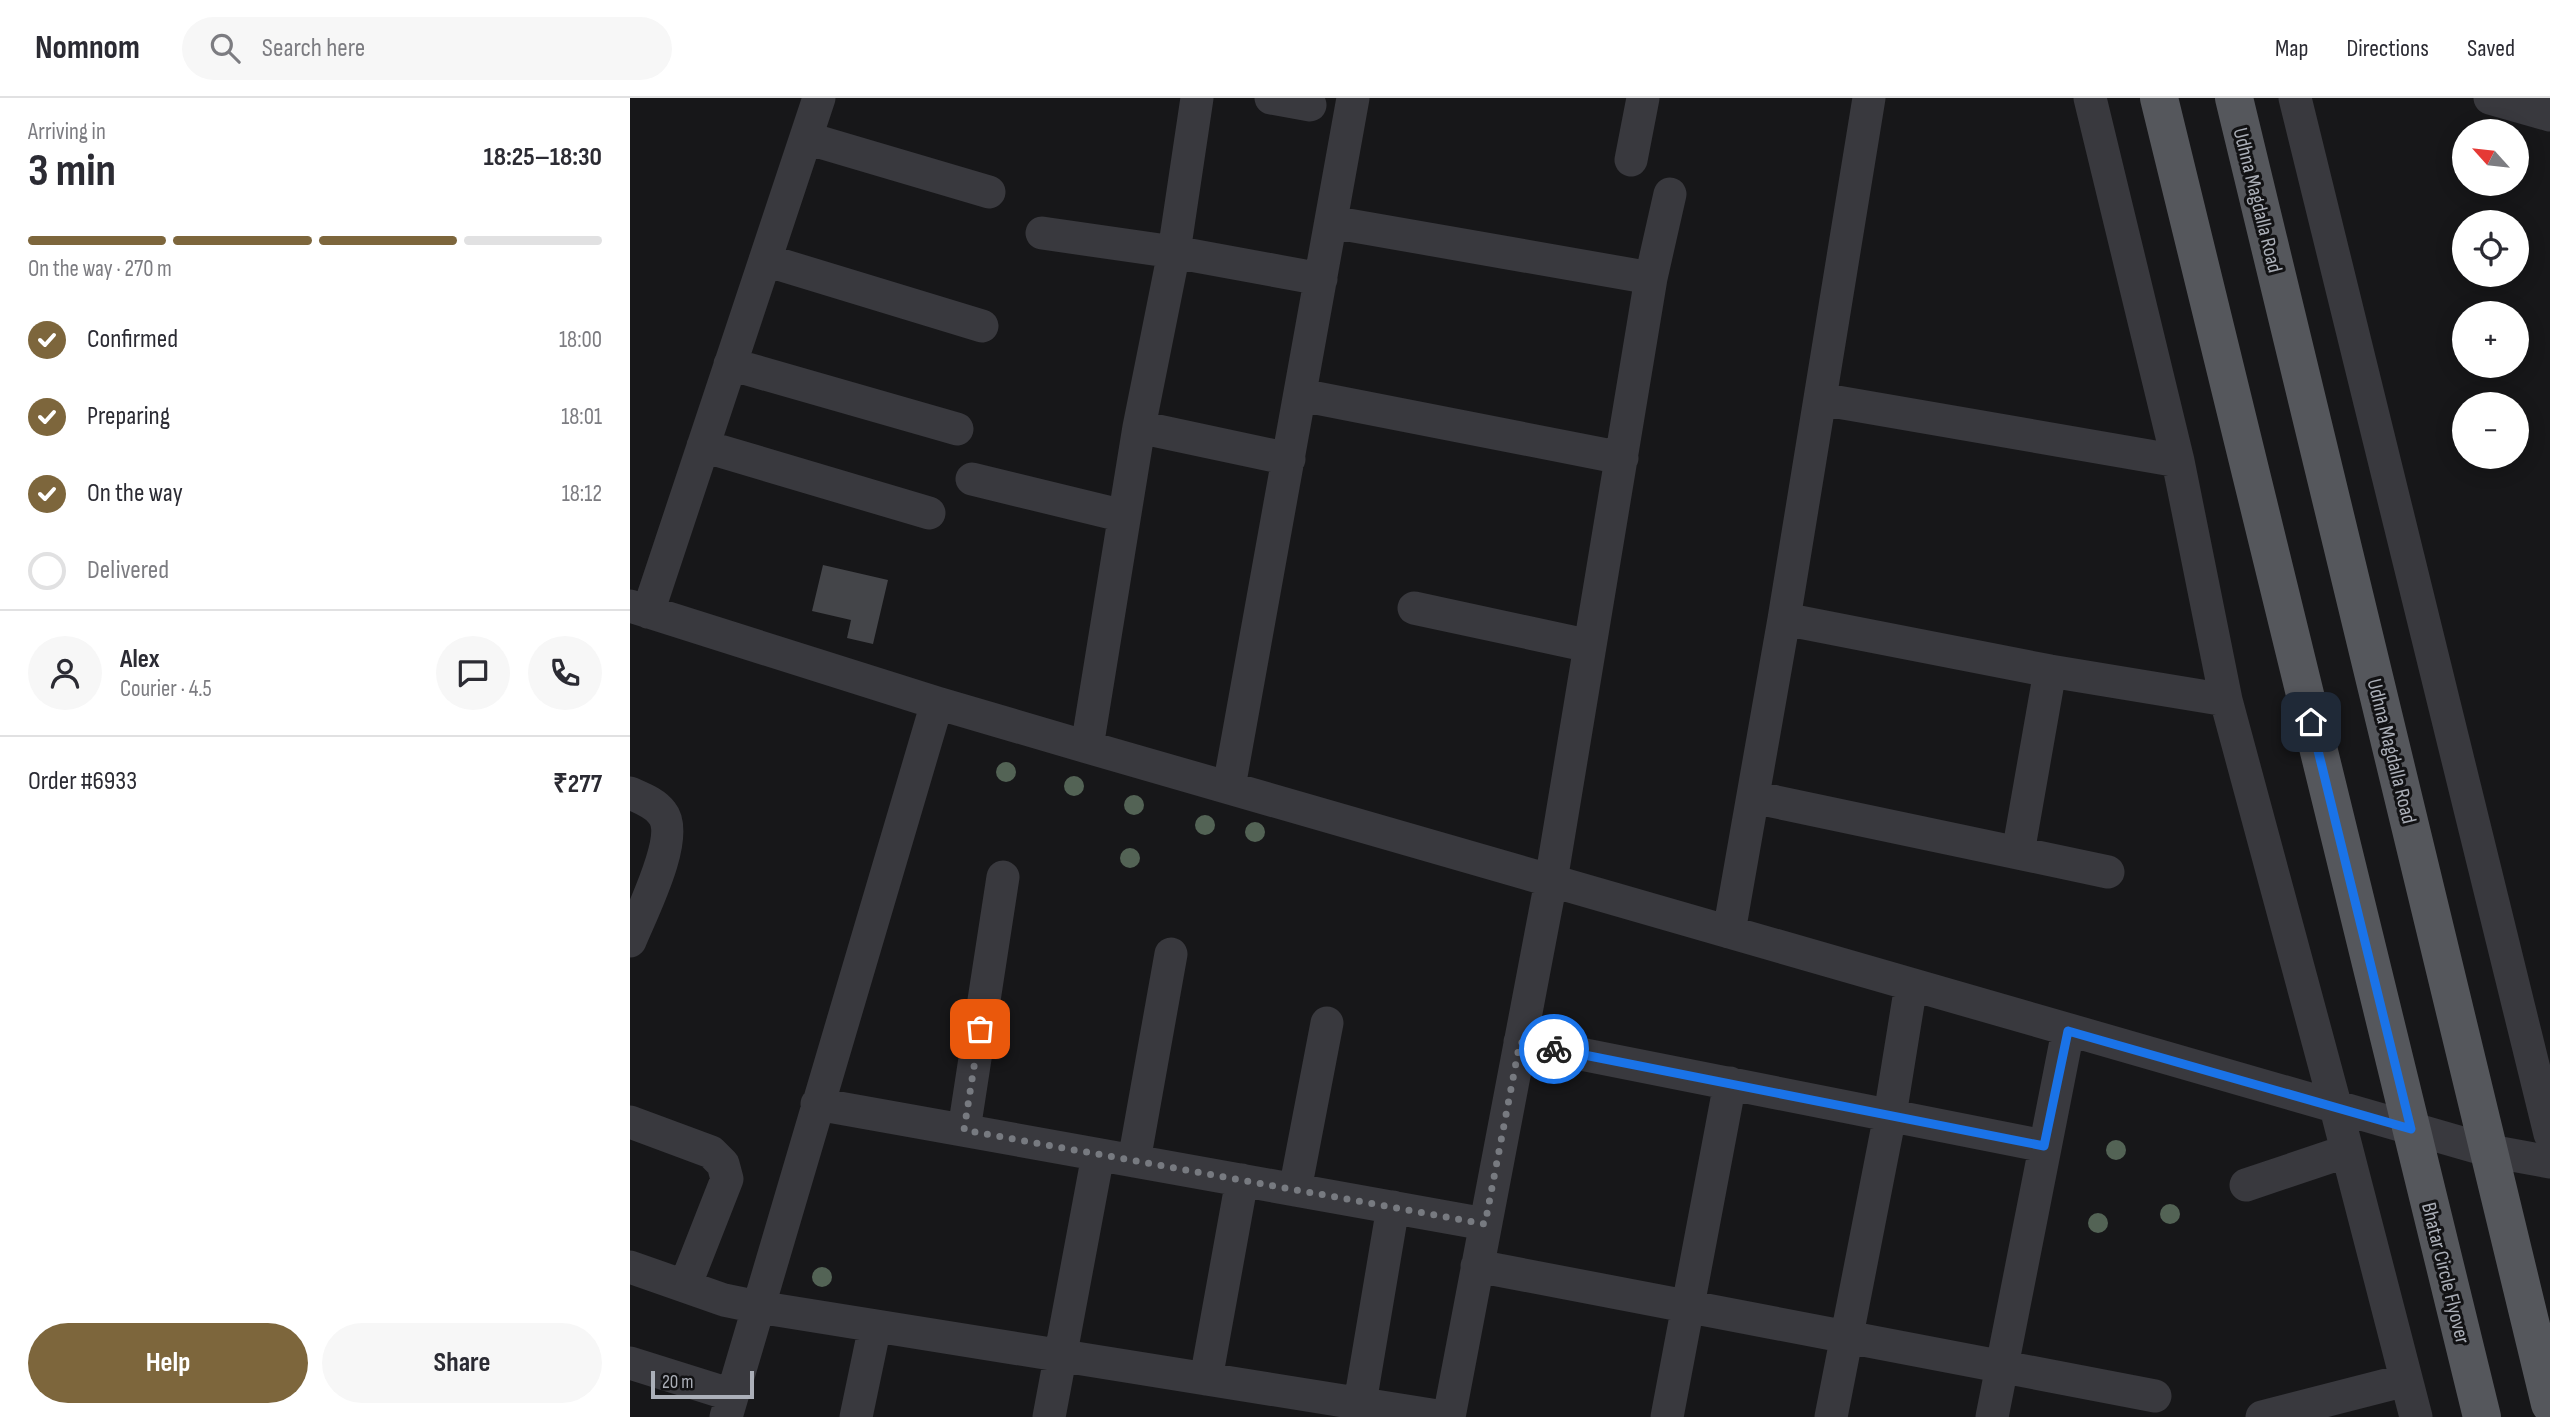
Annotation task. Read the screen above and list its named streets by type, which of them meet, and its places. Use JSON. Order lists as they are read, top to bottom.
{
  "streets": {
    "main road": ["Udhna Magdalla Road", "Bhatar Circle Flyover"]
  },
  "scale_bar": "20 m",
  "north": "top left",
  "page": {
    "header": "Nomnom",
    "search": "Search here",
    "nav": ["Map", "Directions", "Saved"],
    "heading": ["3 min", "Arriving in", "18:25–18:30"],
    "panel": [
      "Alex",
      "Courier · 4.5",
      "Order #6933",
      "₹277"
    ],
    "map_buttons": ["+", "−"],
    "bar": "On the way · 270 m",
    "list": [
      ["Confirmed", "18:00"],
      ["Preparing", "18:01"],
      ["On the way", "18:12"],
      "Delivered"
    ],
    "buttons": ["Help", "Share"],
    "scale": "20 m"
  }
}
